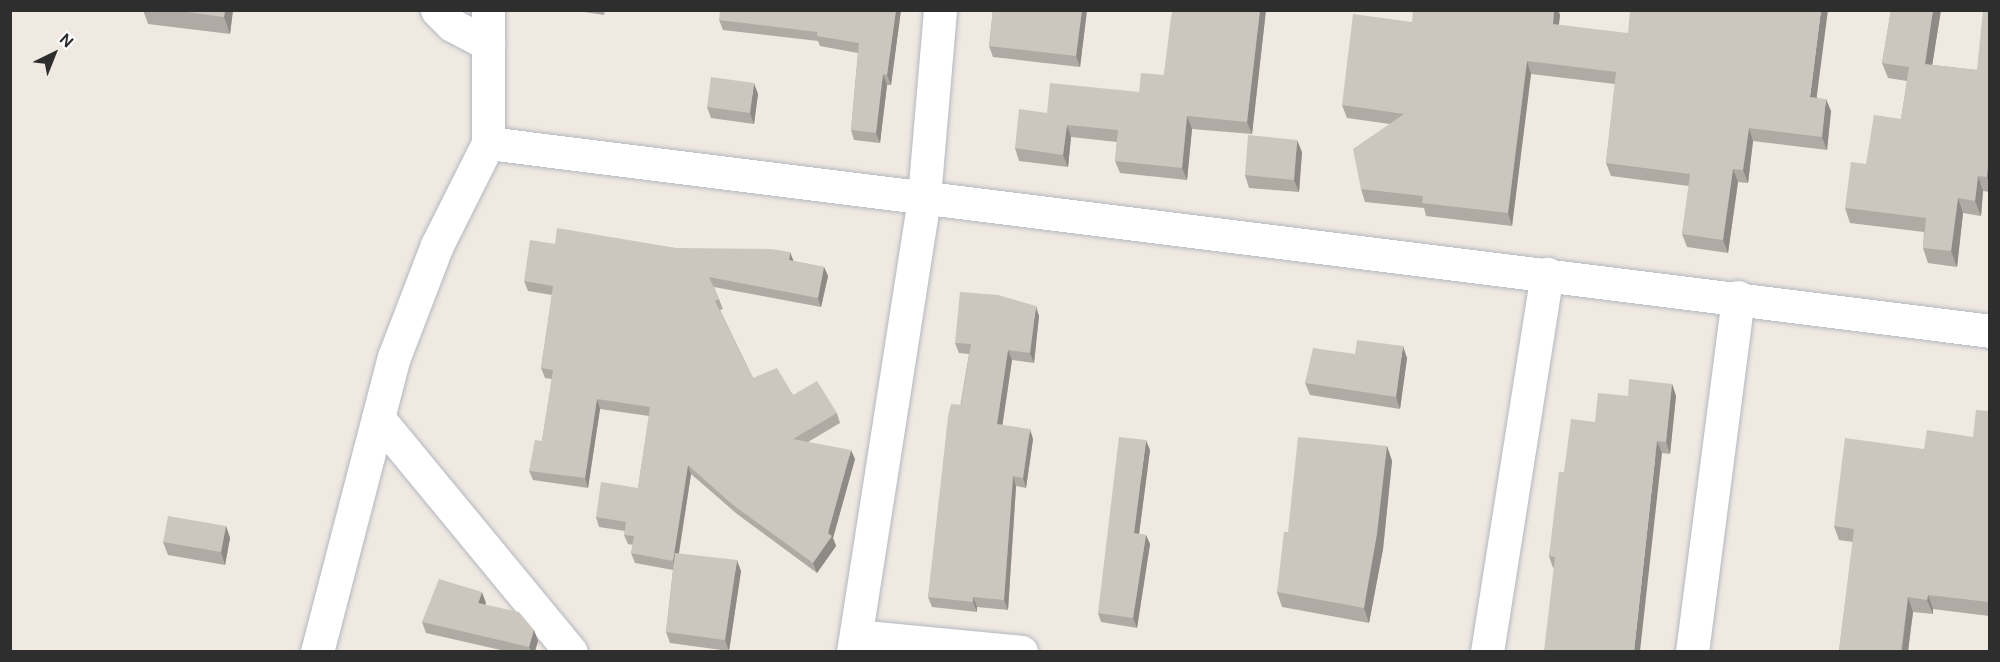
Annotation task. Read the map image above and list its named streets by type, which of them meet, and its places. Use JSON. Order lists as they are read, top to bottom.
{
  "north": "top right"
}
